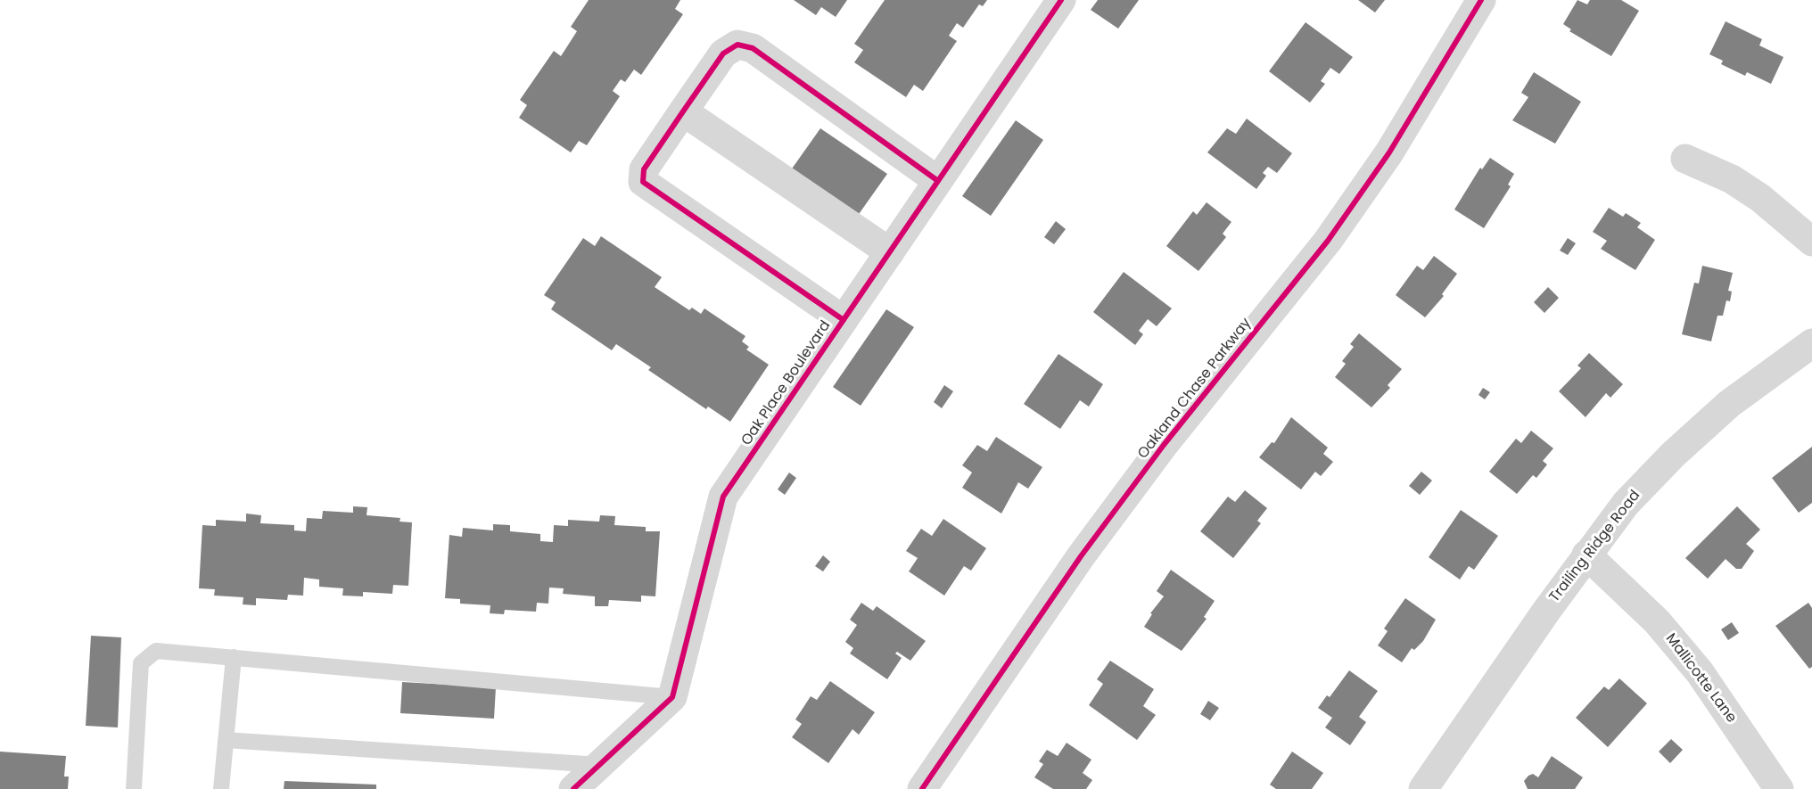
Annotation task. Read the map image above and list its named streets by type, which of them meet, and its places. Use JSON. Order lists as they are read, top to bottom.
{
  "streets": {
    "street": [
      "Oak Place Boulevard",
      "Oakland Chase Parkway",
      "Trailing Ridge Road",
      "Mallicotte Lane"
    ]
  },
  "crossings": [
    ["Trailing Ridge Road", "Mallicotte Lane"]
  ]
}
